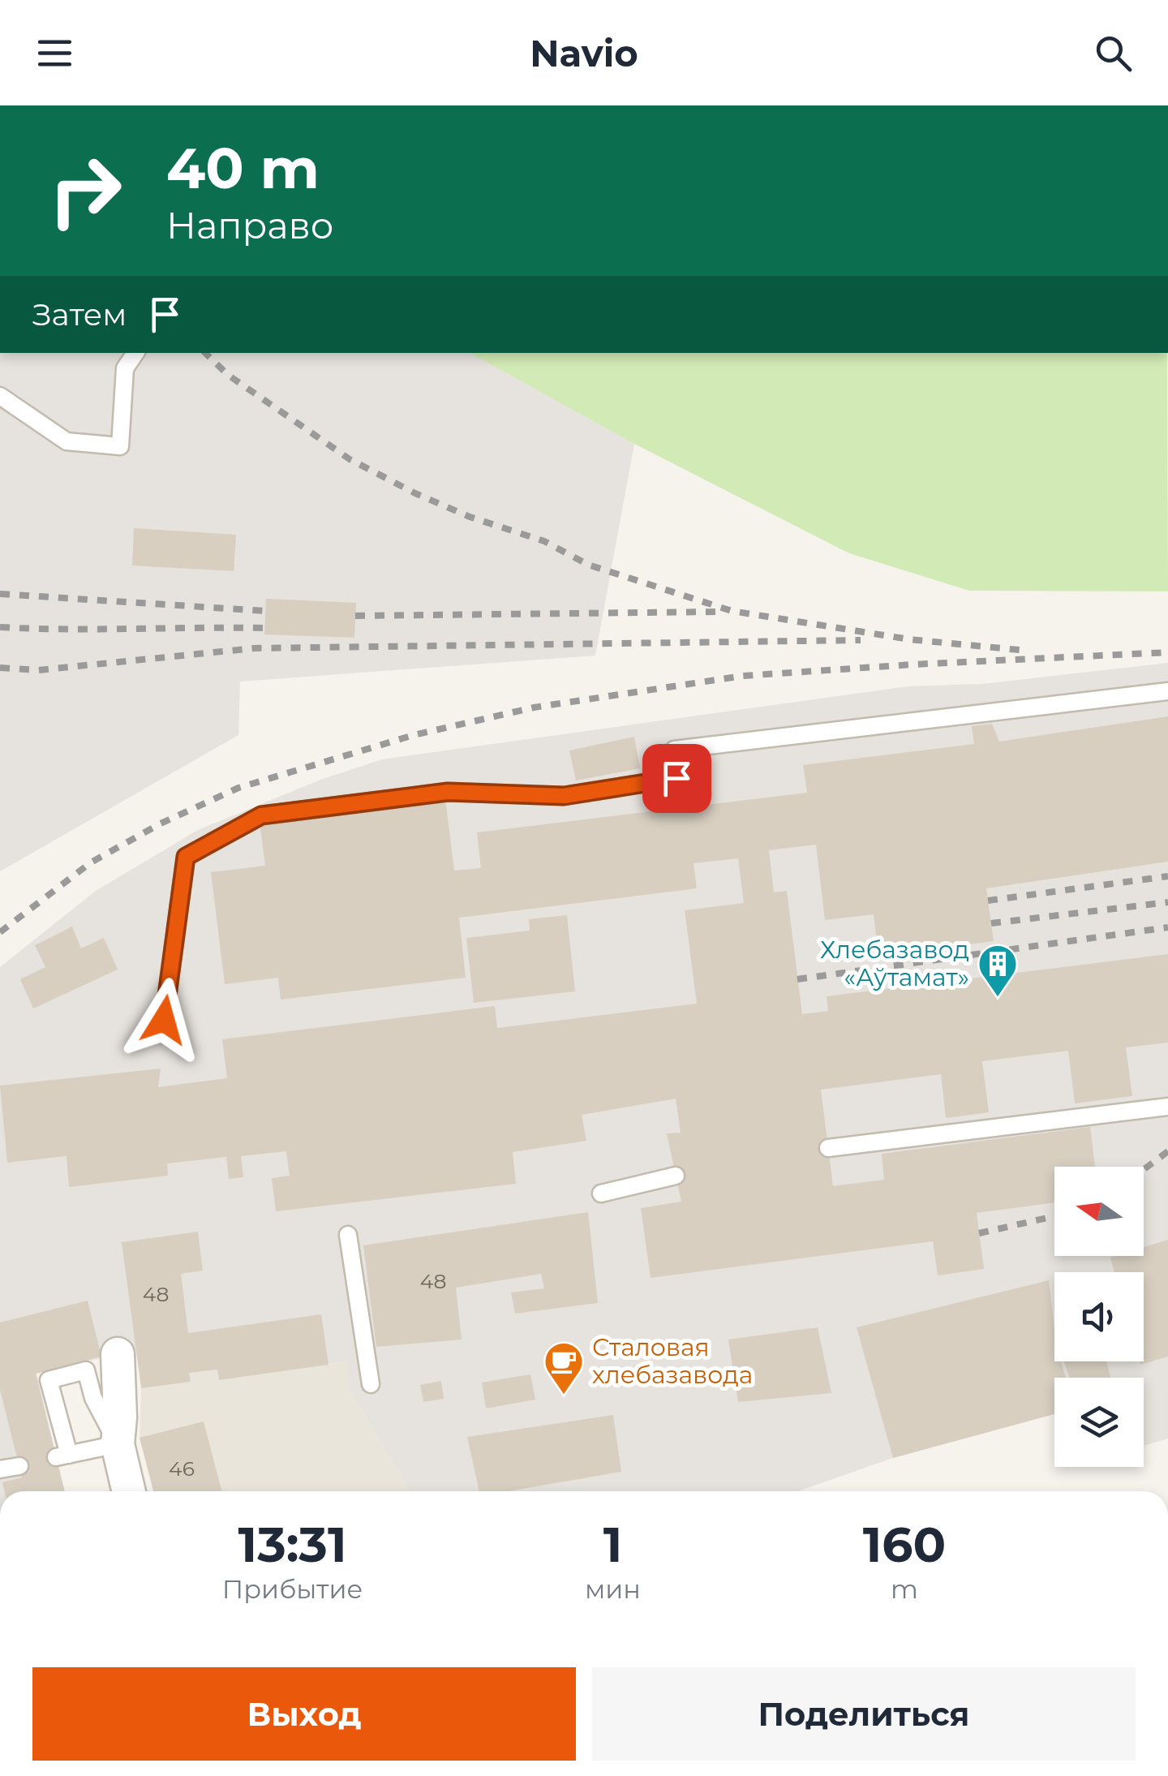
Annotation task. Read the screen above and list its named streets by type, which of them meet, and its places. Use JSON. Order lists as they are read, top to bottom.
{
  "places": {
    "building": ["Хлебазавод «Аўтамат»"],
    "cafe": ["Сталовая хлебазавода"]
  },
  "house_numbers": ["48", "48", "46"],
  "north": "left",
  "page": {
    "header": "Navio",
    "turn": ["40 m", "Направо"],
    "then": "Затем",
    "eta": [
      "13:31",
      "Прибытие",
      "1",
      "мин",
      "160",
      "m"
    ],
    "buttons": ["Выход", "Поделиться"]
  }
}
